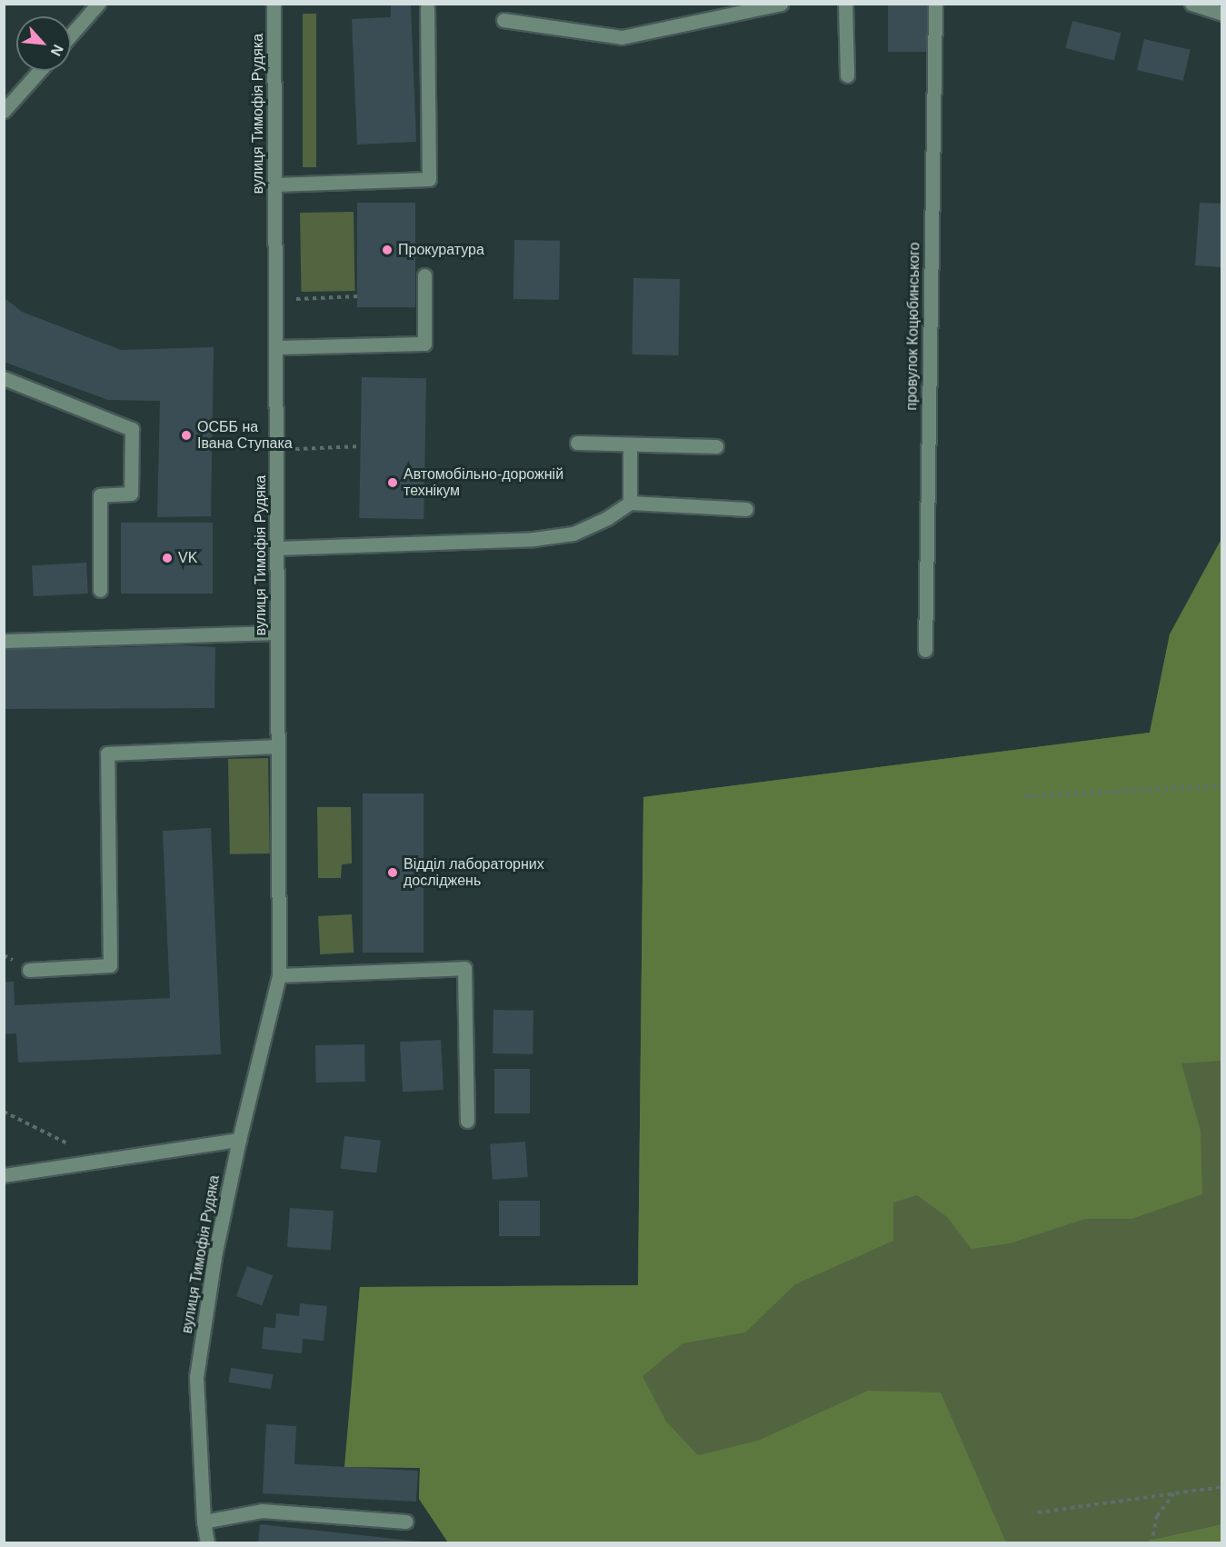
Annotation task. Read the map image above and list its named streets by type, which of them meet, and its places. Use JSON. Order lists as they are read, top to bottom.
{
  "streets": {
    "street": ["вулиця Тимофія Рудяка", "провулок Коцюбинського"]
  },
  "places": [
    "Прокуратура",
    "ОСББ на Івана Ступака",
    "Автомобільно-дорожній технікум",
    "VK",
    "Відділ лабораторних досліджень"
  ],
  "north": "bottom right"
}
